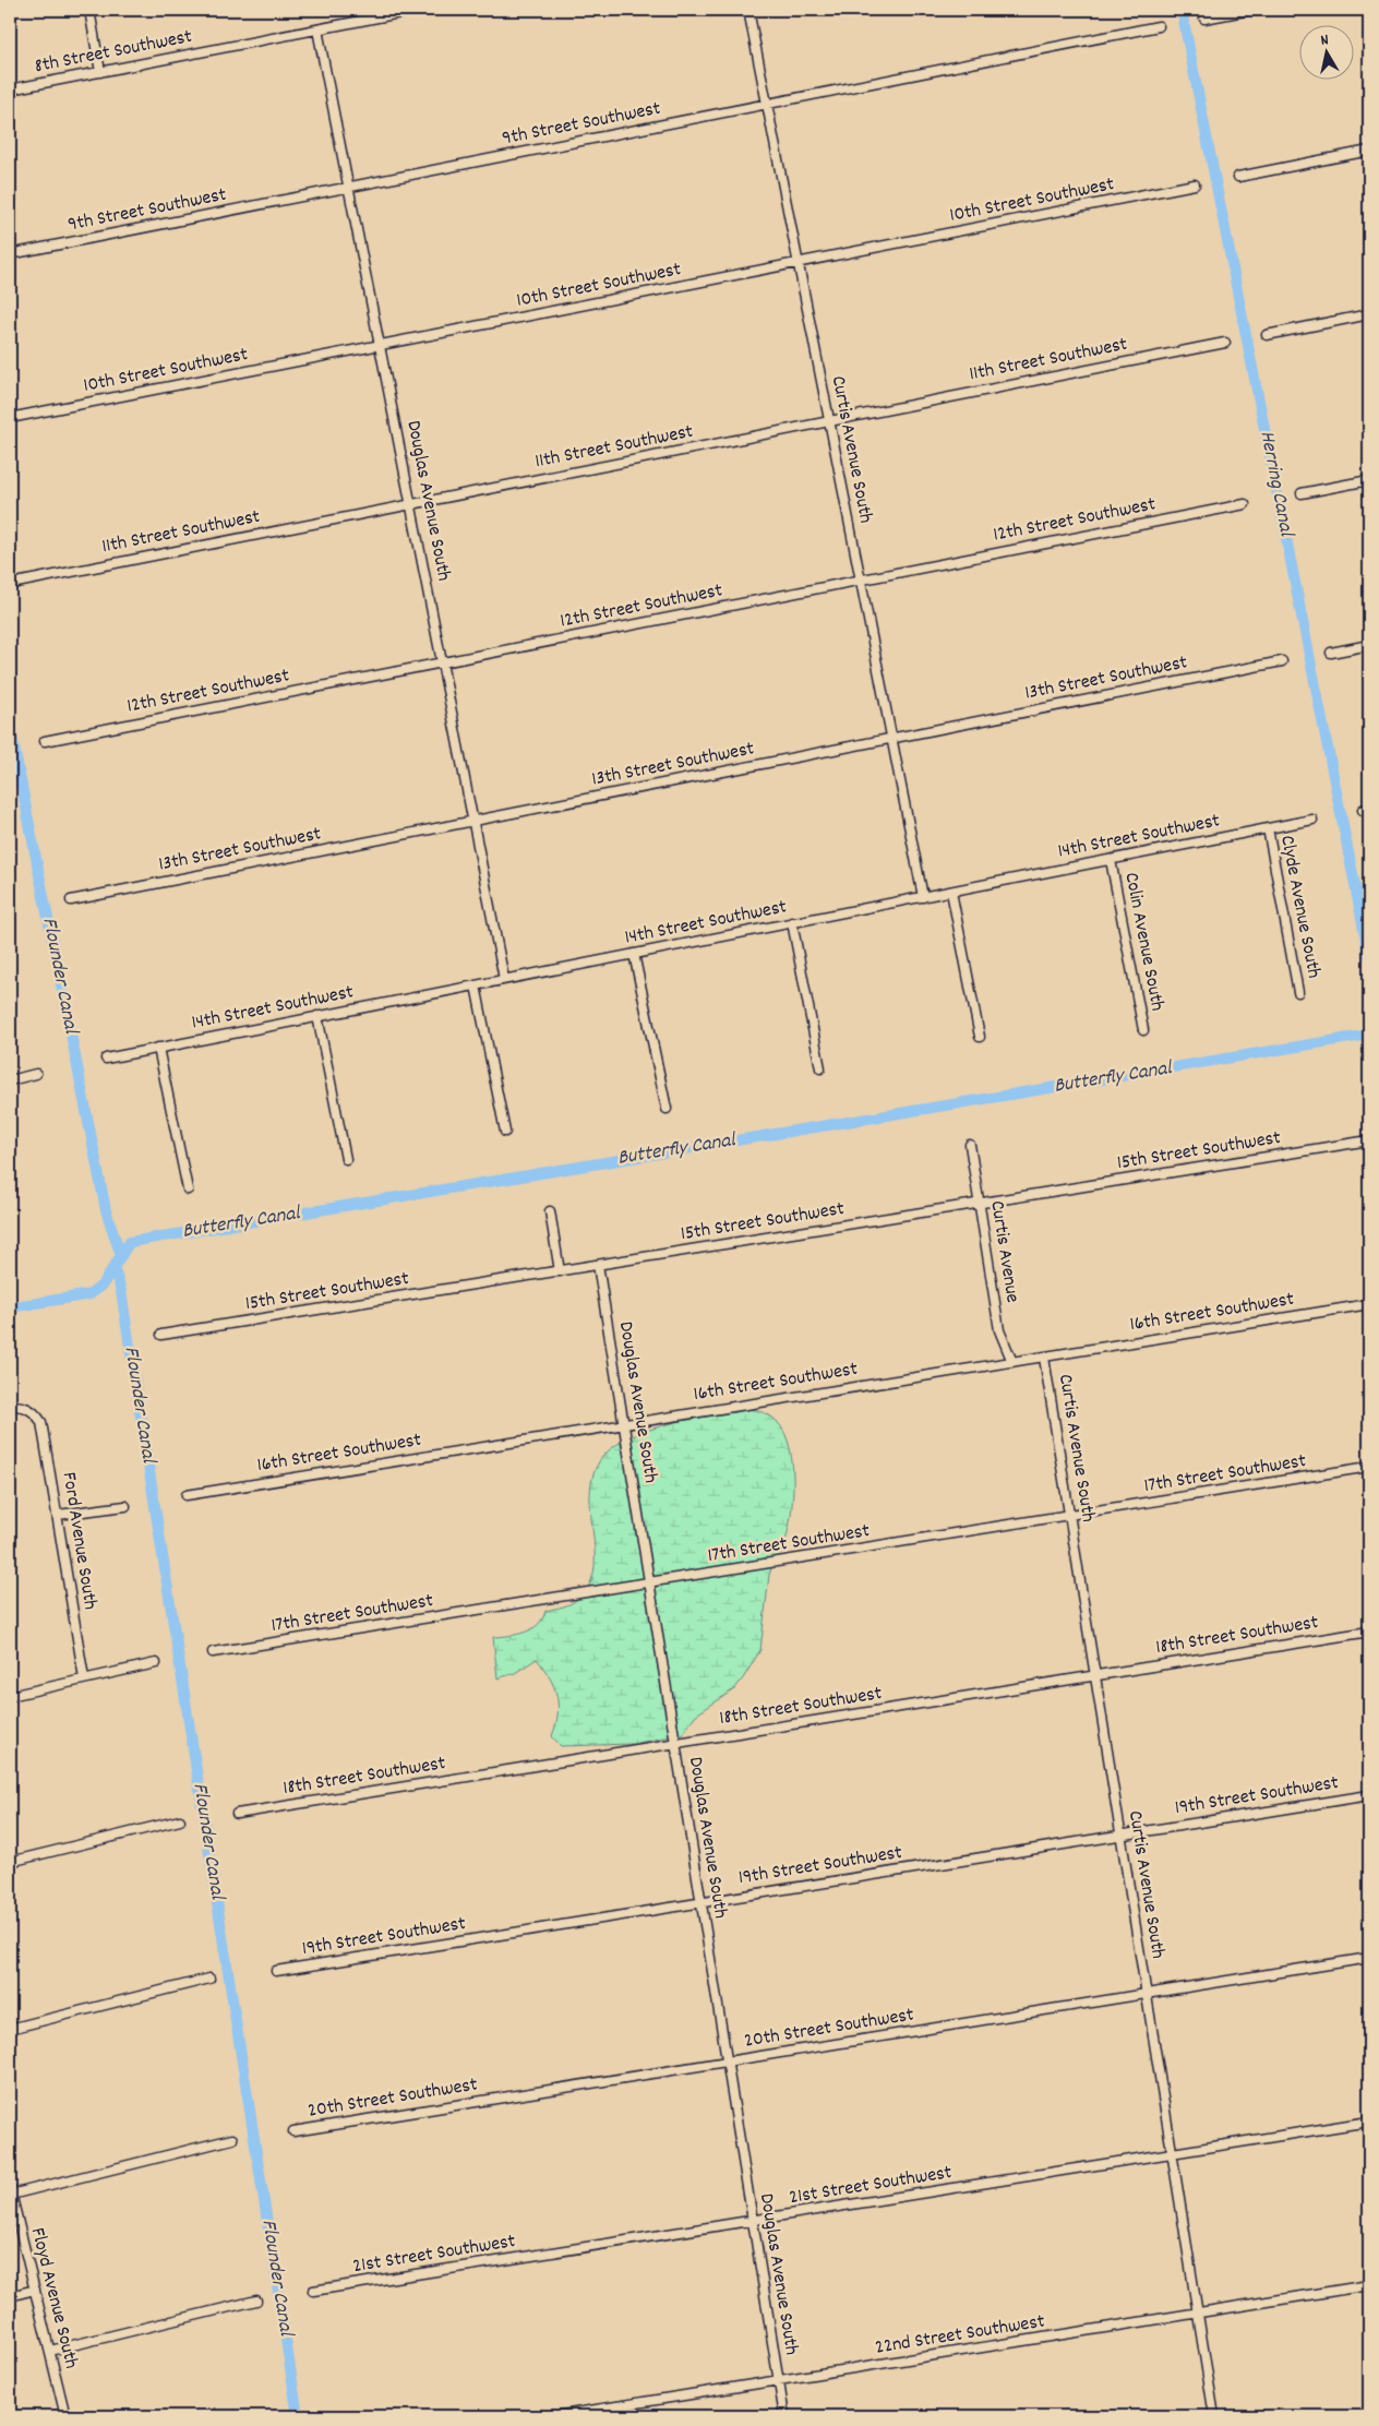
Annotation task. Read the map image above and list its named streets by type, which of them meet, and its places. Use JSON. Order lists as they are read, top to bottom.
{
  "streets": {
    "street": [
      "8th Street Southwest",
      "9th Street Southwest",
      "10th Street Southwest",
      "11th Street Southwest",
      "Curtis Avenue South",
      "Douglas Avenue South",
      "12th Street Southwest",
      "13th Street Southwest",
      "14th Street Southwest",
      "Clyde Avenue South",
      "Colin Avenue South",
      "15th Street Southwest",
      "Curtis Avenue",
      "16th Street Southwest",
      "17th Street Southwest",
      "Ford Avenue South",
      "18th Street Southwest",
      "19th Street Southwest",
      "20th Street Southwest",
      "21st Street Southwest",
      "Floyd Avenue South",
      "22nd Street Southwest"
    ]
  },
  "crossings": [
    ["8th Street Southwest", "Douglas Avenue South"],
    ["9th Street Southwest", "Curtis Avenue South"],
    ["9th Street Southwest", "Douglas Avenue South"],
    ["10th Street Southwest", "Curtis Avenue South"],
    ["10th Street Southwest", "Douglas Avenue South"],
    ["11th Street Southwest", "Curtis Avenue South"],
    ["11th Street Southwest", "Douglas Avenue South"],
    ["Curtis Avenue South", "12th Street Southwest"],
    ["Curtis Avenue South", "13th Street Southwest"],
    ["Curtis Avenue South", "14th Street Southwest"],
    ["Curtis Avenue South", "16th Street Southwest"],
    ["Curtis Avenue South", "17th Street Southwest"],
    ["Curtis Avenue South", "18th Street Southwest"],
    ["Curtis Avenue South", "19th Street Southwest"],
    ["Curtis Avenue South", "20th Street Southwest"],
    ["Curtis Avenue South", "21st Street Southwest"],
    ["Curtis Avenue South", "22nd Street Southwest"],
    ["Douglas Avenue South", "12th Street Southwest"],
    ["Douglas Avenue South", "13th Street Southwest"],
    ["Douglas Avenue South", "14th Street Southwest"],
    ["Douglas Avenue South", "15th Street Southwest"],
    ["Douglas Avenue South", "16th Street Southwest"],
    ["Douglas Avenue South", "17th Street Southwest"],
    ["Douglas Avenue South", "18th Street Southwest"],
    ["Douglas Avenue South", "19th Street Southwest"],
    ["Douglas Avenue South", "20th Street Southwest"],
    ["Douglas Avenue South", "21st Street Southwest"],
    ["Douglas Avenue South", "22nd Street Southwest"],
    ["14th Street Southwest", "Clyde Avenue South"],
    ["14th Street Southwest", "Colin Avenue South"],
    ["15th Street Southwest", "Curtis Avenue"],
    ["Curtis Avenue", "16th Street Southwest"]
  ],
  "water": ["Herring Canal", "Flounder Canal", "Butterfly Canal"],
  "north": "top"
}
